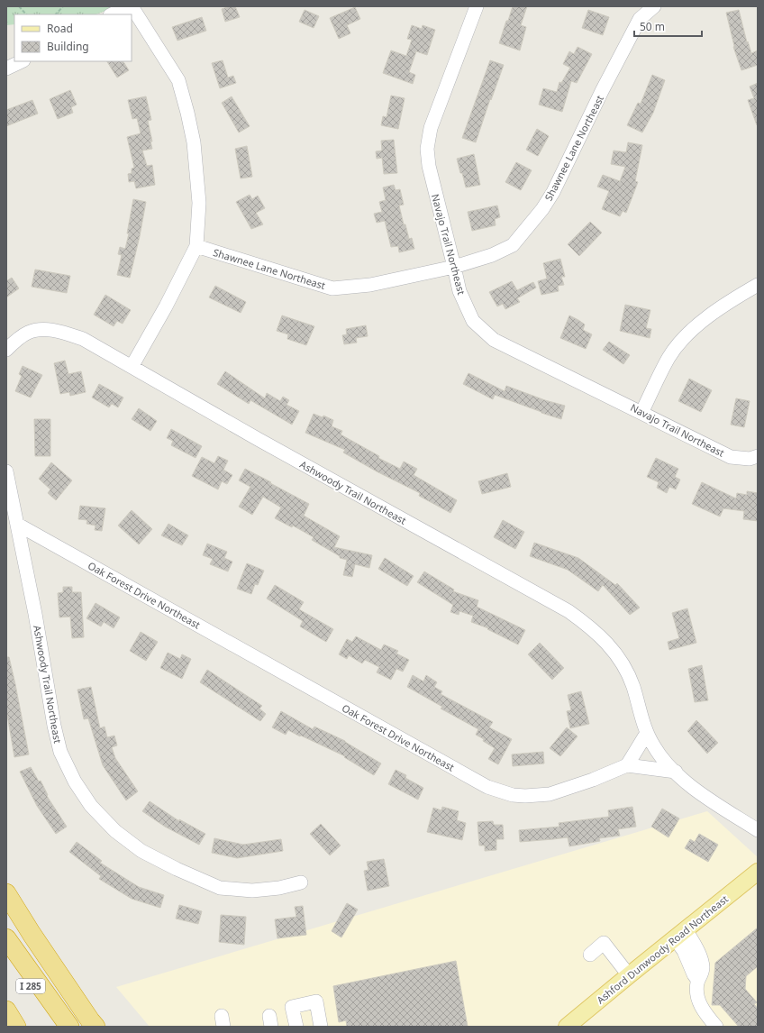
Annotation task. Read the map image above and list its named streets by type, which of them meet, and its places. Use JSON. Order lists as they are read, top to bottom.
{
  "streets": {
    "highway": ["I 285"],
    "main road": ["Ashford Dunwoody Road Northeast"],
    "street": [
      "Shawnee Lane Northeast",
      "Navajo Trail Northeast",
      "Ashwoody Trail Northeast",
      "Oak Forest Drive Northeast"
    ]
  },
  "crossings": [
    ["Shawnee Lane Northeast", "Navajo Trail Northeast"],
    ["Ashwoody Trail Northeast", "Oak Forest Drive Northeast"]
  ],
  "legend": ["Road", "Building"],
  "scale_bar": "50 m"
}
